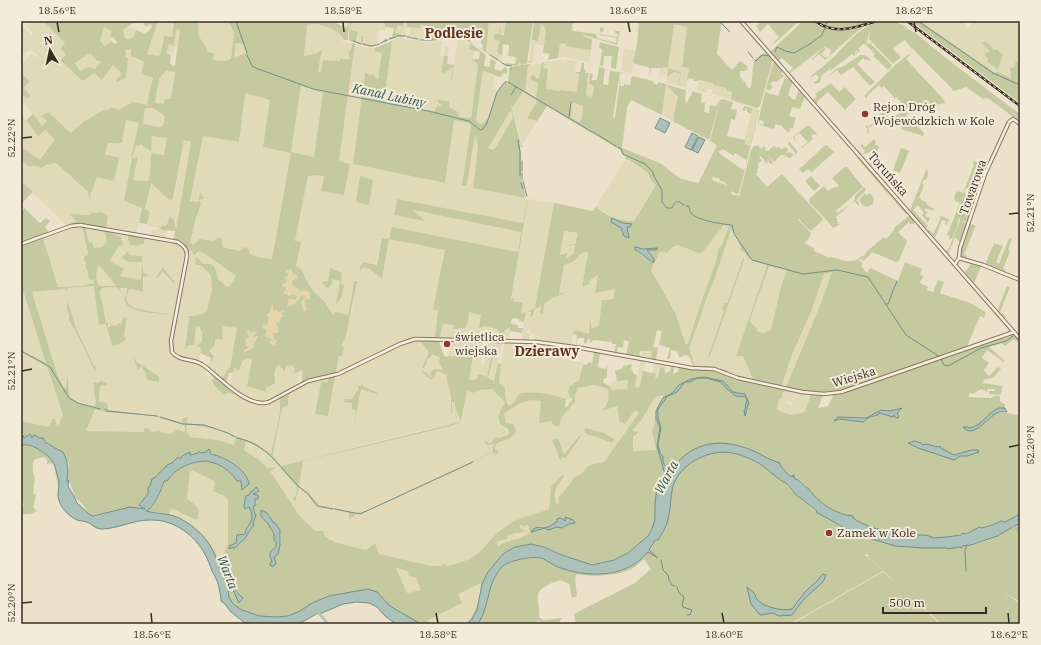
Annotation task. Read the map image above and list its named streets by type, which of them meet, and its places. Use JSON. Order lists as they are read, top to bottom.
{
  "streets": {
    "street": ["Toruńska", "Towarowa", "Wiejska"]
  },
  "crossings": [
    ["Toruńska", "Towarowa"],
    ["Toruńska", "Wiejska"]
  ],
  "districts": ["Podlesie", "Dzierawy"],
  "water": ["Kanał Lubiny", "Warta"],
  "places": ["Rejon Dróg Wojewódzkich w Kole", "świetlica wiejska", "Zamek w Kole"],
  "scale_bar": "500 m",
  "north": "top",
  "coordinates": [
    "18.56°E",
    "18.58°E",
    "18.60°E",
    "18.62°E",
    "52.22°N",
    "52.21°N",
    "52.20°N"
  ]
}
